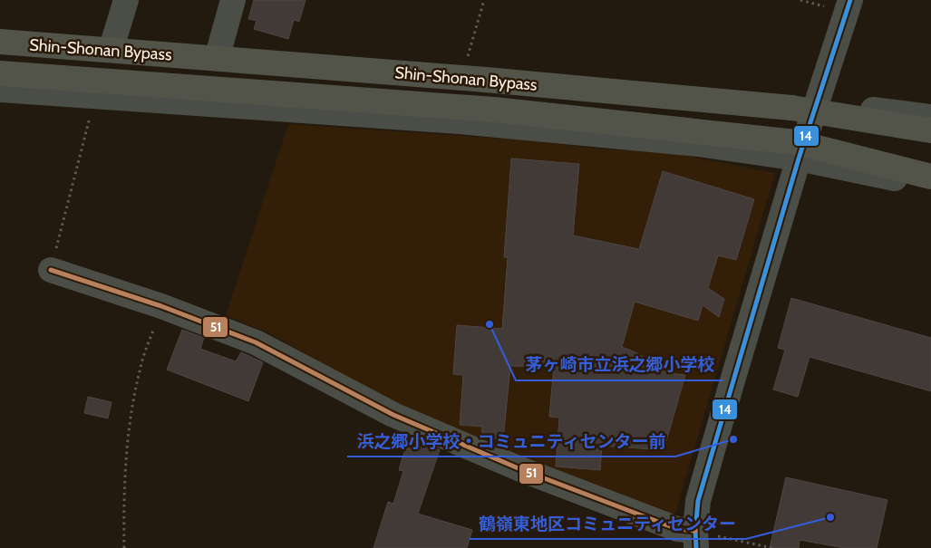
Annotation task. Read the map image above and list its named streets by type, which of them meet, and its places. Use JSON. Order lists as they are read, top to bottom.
{
  "streets": {
    "highway": ["Shin-Shonan Bypass"]
  },
  "places": ["茅ヶ崎市立浜之郷小学校", "浜之郷小学校・コミュニティセンター前", "鶴嶺東地区コミュニティセンター"],
  "lines": ["transit line 14", "transit line 51"]
}
